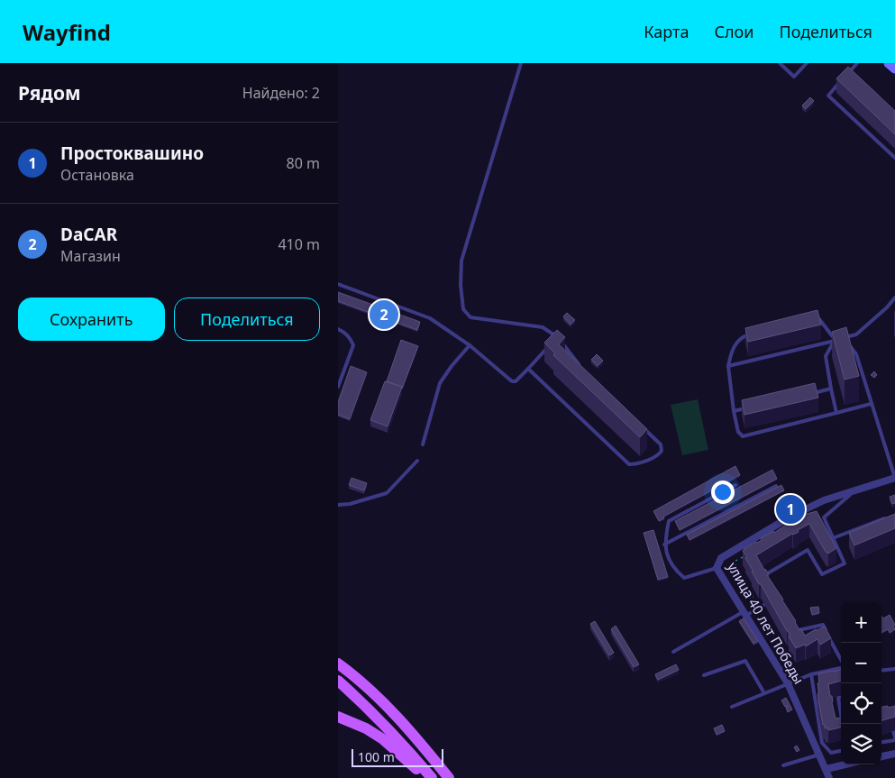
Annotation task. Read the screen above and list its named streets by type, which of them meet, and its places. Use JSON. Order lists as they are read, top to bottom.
{
  "streets": {
    "street": ["улица 40 лет Победы"]
  },
  "scale_bar": "100 m",
  "page": {
    "header": "Wayfind",
    "nav": ["Карта", "Слои", "Поделиться"],
    "heading": ["Рядом", "Найдено: 2"],
    "list": [
      {
        "mark": "1",
        "name": "Простоквашино",
        "note": "Остановка",
        "value": "80 m"
      },
      {
        "mark": "2",
        "name": "DaCAR",
        "note": "Магазин",
        "value": "410 m"
      }
    ],
    "buttons": ["Сохранить", "Поделиться"],
    "pins": ["2", "1"],
    "map_buttons": ["+", "−"],
    "scale": "100 m"
  }
}
